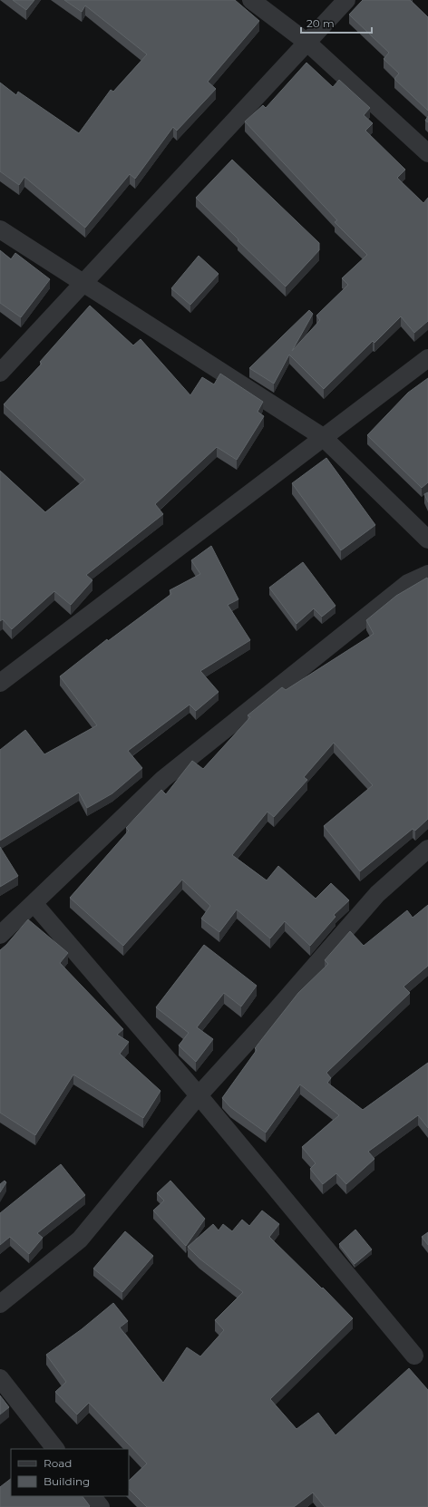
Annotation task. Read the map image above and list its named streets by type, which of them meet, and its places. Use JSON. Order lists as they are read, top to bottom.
{
  "legend": ["Road", "Building"],
  "scale_bar": "20 m"
}
